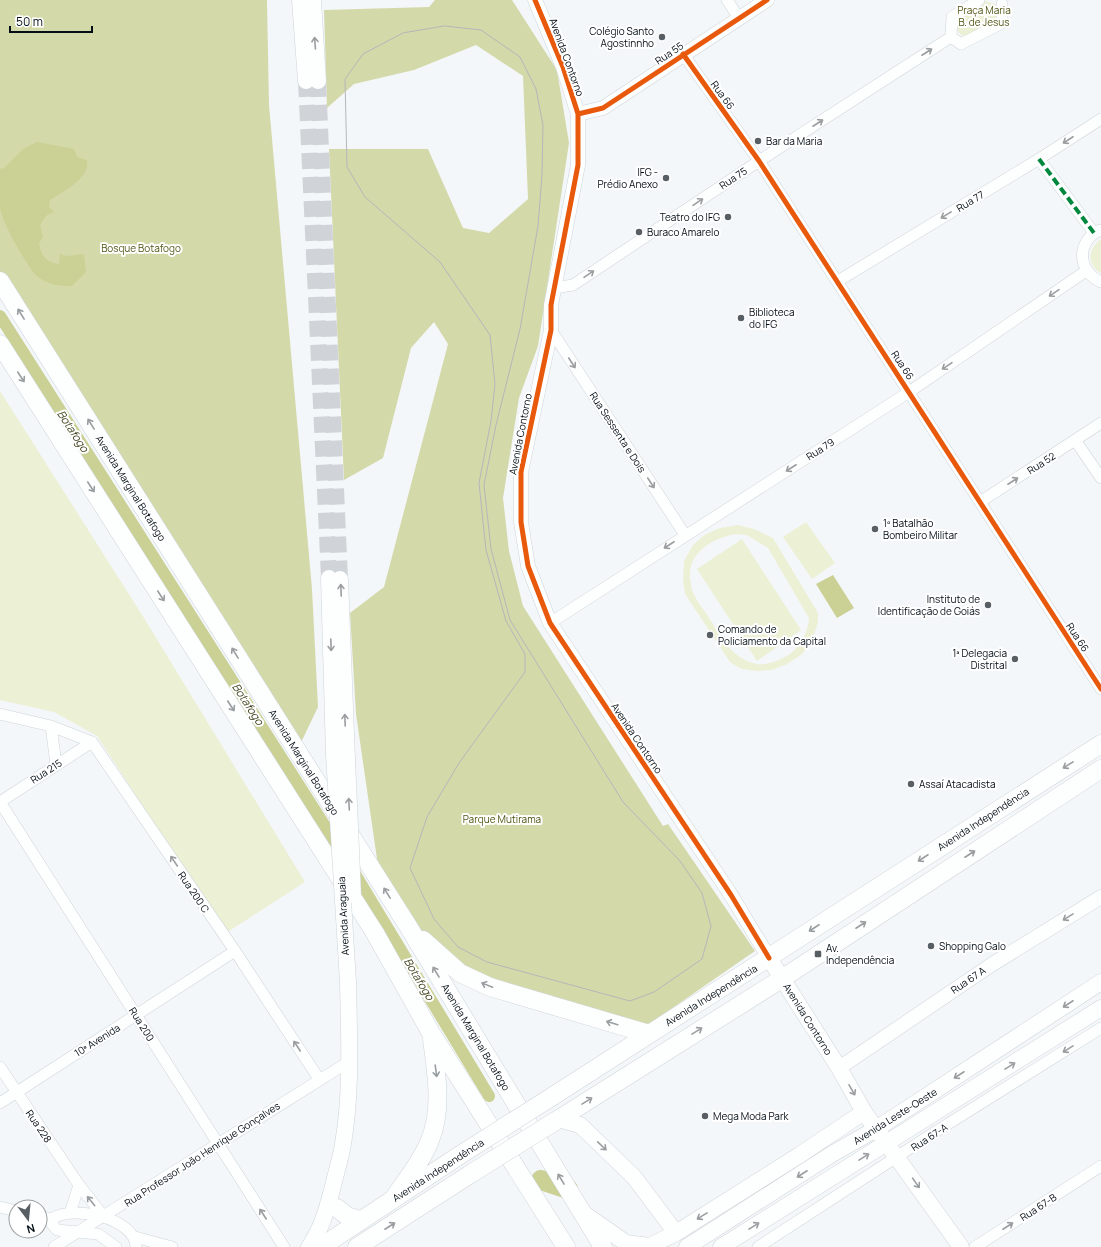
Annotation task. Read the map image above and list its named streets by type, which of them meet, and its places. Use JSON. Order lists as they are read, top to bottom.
{
  "streets": {
    "main road": [
      "Avenida Contorno",
      "Avenida Marginal Botafogo",
      "Avenida Independência",
      "Avenida Araguaia",
      "Avenida Leste-Oeste"
    ],
    "street": [
      "Rua 55",
      "Rua 66",
      "Rua 75",
      "Rua 77",
      "Rua Sessenta e Dois",
      "Rua 79",
      "Rua 52",
      "Rua 215",
      "Rua 200 C",
      "Rua 67 A",
      "Rua 200",
      "10ª Avenida",
      "Rua 228",
      "Rua 67-A",
      "Rua Professor João Henrique Gonçalves",
      "Rua 67-B"
    ]
  },
  "crossings": [
    ["Rua 55", "Avenida Contorno"],
    ["Rua 55", "Rua 66"],
    ["Avenida Contorno", "Rua 75"],
    ["Avenida Contorno", "Rua Sessenta e Dois"],
    ["Avenida Contorno", "Rua 79"],
    ["Avenida Contorno", "Avenida Independência"],
    ["Avenida Contorno", "Rua 67 A"],
    ["Avenida Contorno", "Avenida Leste-Oeste"],
    ["Avenida Contorno", "Rua 67-A"],
    ["Rua 66", "Rua 75"],
    ["Rua 66", "Rua 77"],
    ["Rua 66", "Rua 79"],
    ["Rua 66", "Rua 52"],
    ["Rua Sessenta e Dois", "Rua 79"],
    ["Rua 215", "Rua 200 C"],
    ["Rua 215", "Rua 200"],
    ["Avenida Independência", "Avenida Araguaia"],
    ["Rua 200 C", "10ª Avenida"],
    ["Rua 200 C", "Rua Professor João Henrique Gonçalves"],
    ["Avenida Araguaia", "Rua Professor João Henrique Gonçalves"],
    ["Rua 200", "10ª Avenida"],
    ["Rua 200", "Rua Professor João Henrique Gonçalves"],
    ["10ª Avenida", "Rua 228"],
    ["Rua 228", "Rua Professor João Henrique Gonçalves"]
  ],
  "one_way": [
    "Rua 75",
    "Rua 77",
    "Rua Sessenta e Dois",
    "Rua 79",
    "Rua 52",
    "Rua 200 C",
    "Rua 67 A",
    "Rua 67-A",
    "Rua 67-B"
  ],
  "water": ["Botafogo"],
  "parks": ["Praça Maria B. de Jesus", "Bosque Botafogo", "Parque Mutirama"],
  "places": {
    "other": [
      "Colégio Santo Agostinnho",
      "Bar da Maria",
      "IFG - Prédio Anexo",
      "Teatro do IFG",
      "Buraco Amarelo",
      "Biblioteca do IFG",
      "1º Batalhão Bombeiro Militar",
      "Instituto de Identificação de Goiás",
      "Comando de Policiamento da Capital",
      "1ª Delegacia Distrital",
      "Assaí Atacadista",
      "Shopping Galo",
      "Mega Moda Park"
    ],
    "transit": ["Av. Independência"]
  },
  "scale_bar": "50 m",
  "north": "bottom"
}
